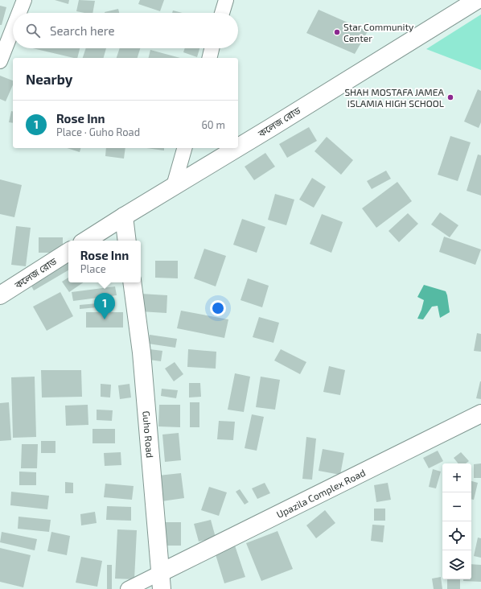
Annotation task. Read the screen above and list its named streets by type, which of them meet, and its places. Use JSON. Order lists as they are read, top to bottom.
{
  "streets": {
    "main road": ["কলেজ রোড", "Guho Road", "Upazila Complex Road"]
  },
  "crossings": [
    ["Guho Road", "Upazila Complex Road"]
  ],
  "places": ["Star Community Center", "SHAH MOSTAFA JAMEA ISLAMIA HIGH SCHOOL"],
  "page": {
    "search": "Search here",
    "heading": "Nearby",
    "list": [
      {
        "mark": "1",
        "name": "Rose Inn",
        "note": "Place · Guho Road",
        "value": "60 m"
      }
    ],
    "popup": ["Rose Inn", "Place"],
    "pins": "1",
    "map_buttons": ["+", "−"]
  }
}
